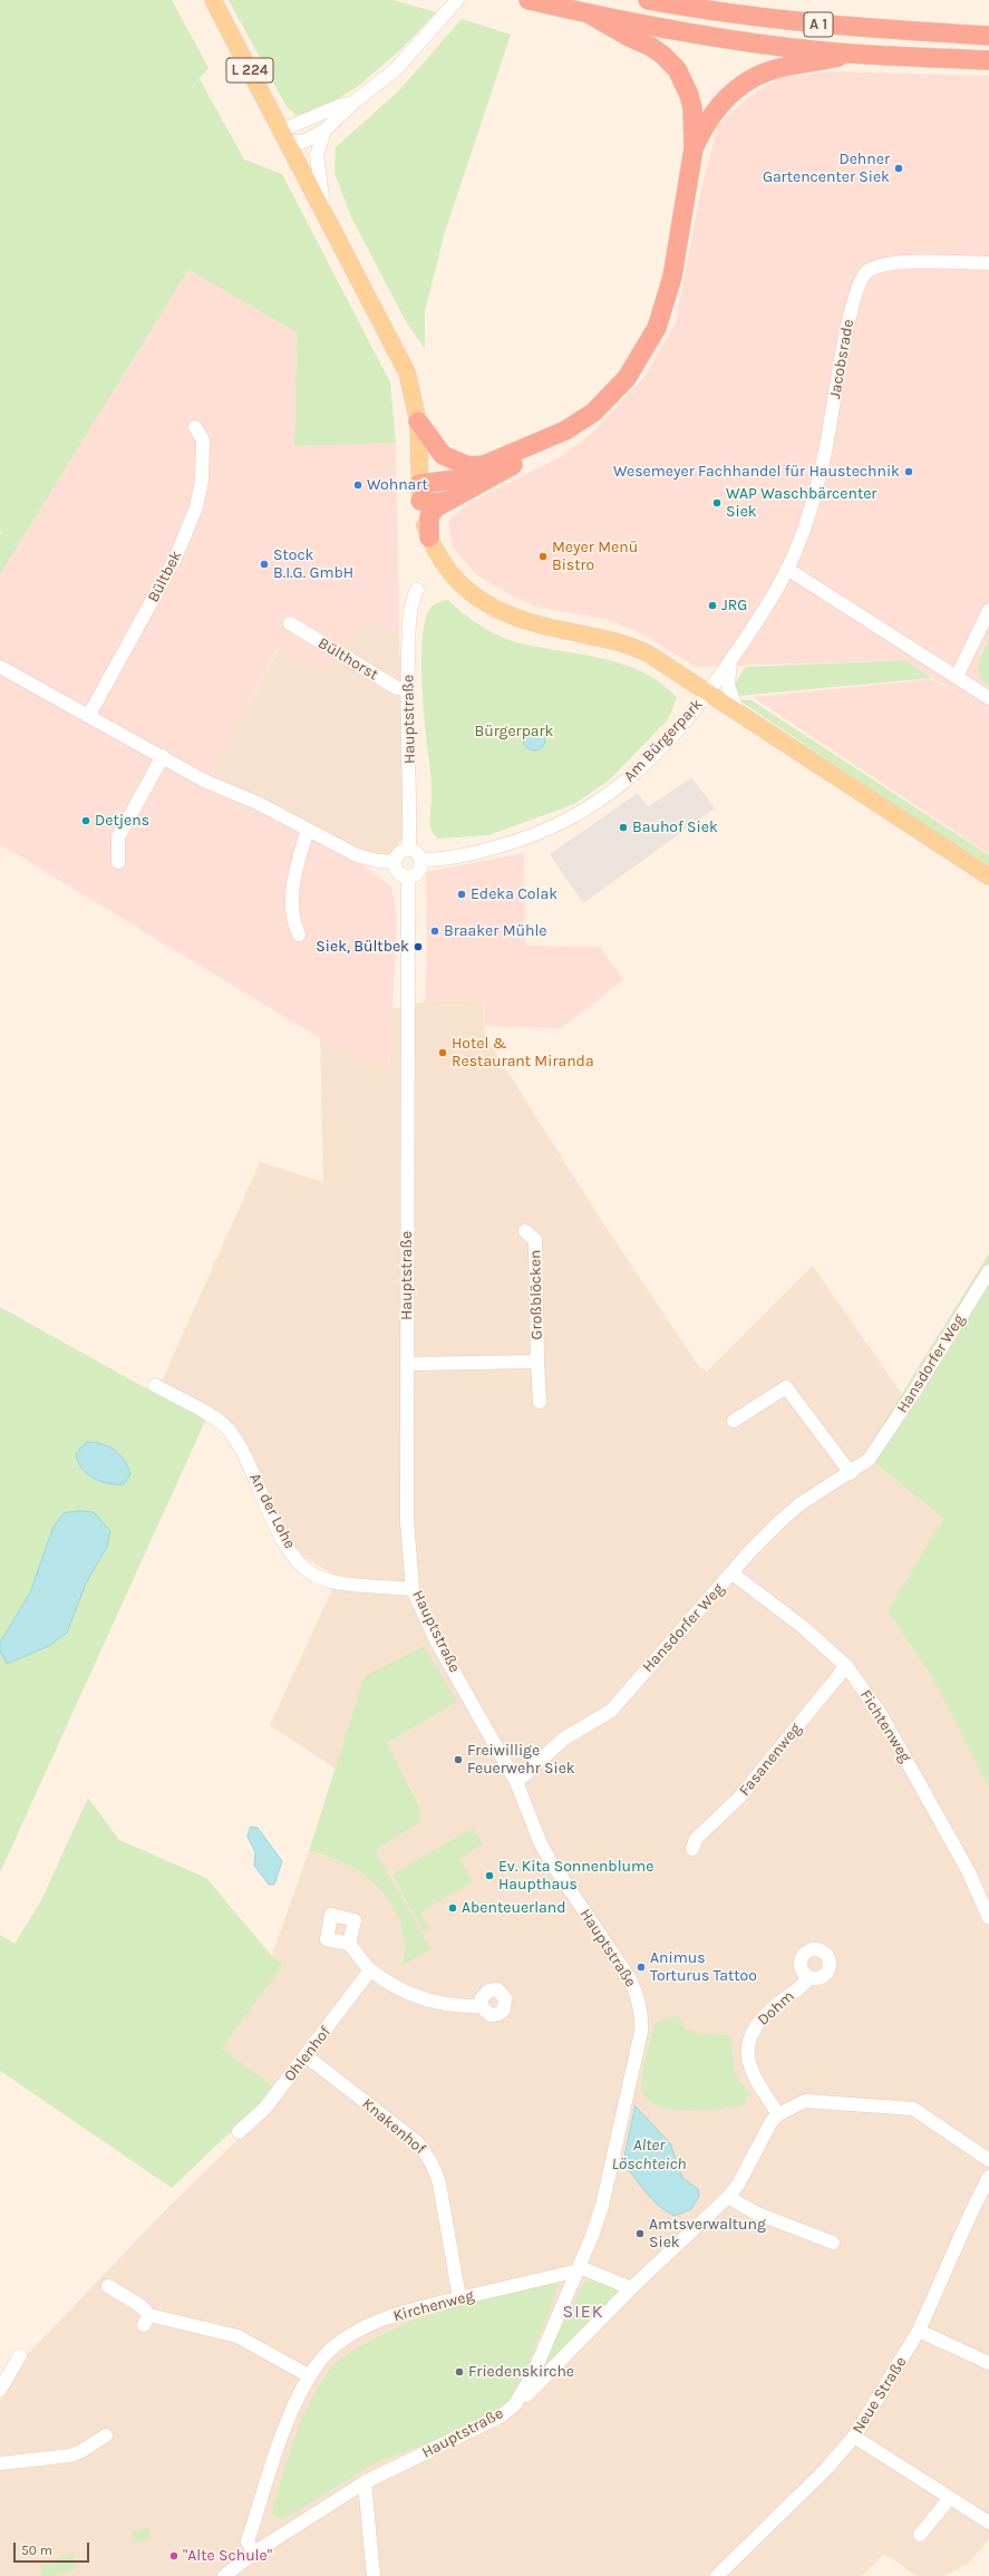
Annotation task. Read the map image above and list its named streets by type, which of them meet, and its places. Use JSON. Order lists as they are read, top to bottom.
{
  "streets": {
    "highway": ["A 1"],
    "main road": ["L 224"],
    "street": [
      "Jacobsrade",
      "Bültbek",
      "Bülthorst",
      "Hauptstraße",
      "Am Bürgerpark",
      "Großblöcken",
      "Hansdorfer Weg",
      "An der Lohe",
      "Fichtenweg",
      "Fasanenweg",
      "Dohm",
      "Ohlenhof",
      "Knakenhof",
      "Kirchenweg",
      "Neue Straße"
    ]
  },
  "crossings": [
    ["L 224", "Jacobsrade"],
    ["L 224", "Am Bürgerpark"],
    ["Jacobsrade", "Am Bürgerpark"],
    ["Bülthorst", "Hauptstraße"],
    ["Hauptstraße", "Am Bürgerpark"],
    ["Hauptstraße", "Großblöcken"],
    ["Hauptstraße", "Hansdorfer Weg"],
    ["Hauptstraße", "An der Lohe"],
    ["Hauptstraße", "Kirchenweg"],
    ["Hansdorfer Weg", "Fichtenweg"],
    ["Fichtenweg", "Fasanenweg"],
    ["Ohlenhof", "Knakenhof"],
    ["Knakenhof", "Kirchenweg"]
  ],
  "districts": ["SIEK"],
  "water": ["Alter Löschteich"],
  "parks": ["Bürgerpark"],
  "places": [
    "Dehner Gartencenter Siek",
    "Wesemeyer Fachhandel für Haustechnik",
    "Wohnart",
    "WAP Waschbärcenter Siek",
    "Meyer Menü Bistro",
    "Stock B.I.G. GmbH",
    "JRG",
    "Detjens",
    "Bauhof Siek",
    "Edeka Colak",
    "Braaker Mühle",
    "Siek, Bültbek",
    "Hotel & Restaurant Miranda",
    "Freiwillige Feuerwehr Siek",
    "Ev. Kita Sonnenblume Haupthaus",
    "Abenteuerland",
    "Animus Torturus Tattoo",
    "Amtsverwaltung Siek",
    "Friedenskirche",
    "\"Alte Schule\""
  ],
  "scale_bar": "50 m"
}
